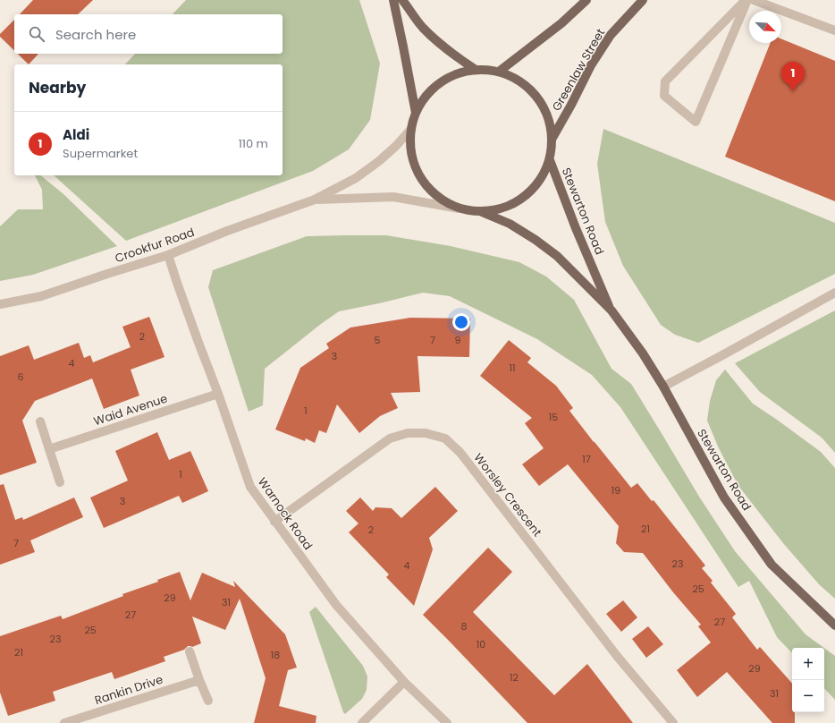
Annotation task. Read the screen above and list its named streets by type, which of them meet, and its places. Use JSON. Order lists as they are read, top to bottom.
{
  "streets": {
    "main road": ["Greenlaw Street", "Stewarton Road"],
    "street": [
      "Crookfur Road",
      "Waid Avenue",
      "Worsley Crescent",
      "Warnock Road",
      "Rankin Drive"
    ]
  },
  "crossings": [
    ["Crookfur Road", "Warnock Road"],
    ["Waid Avenue", "Warnock Road"],
    ["Worsley Crescent", "Warnock Road"]
  ],
  "house_numbers": [
    "2",
    "5",
    "7",
    "9",
    "3",
    "4",
    "11",
    "6",
    "1",
    "15",
    "17",
    "1",
    "19",
    "3",
    "21",
    "2",
    "7",
    "23",
    "4",
    "25",
    "29",
    "31",
    "27",
    "27",
    "8",
    "25",
    "23",
    "10",
    "21",
    "18",
    "29",
    "12",
    "31"
  ],
  "north": "bottom right",
  "page": {
    "search": "Search here",
    "pins": "1",
    "heading": "Nearby",
    "list": [
      {
        "mark": "1",
        "name": "Aldi",
        "note": "Supermarket",
        "value": "110 m"
      }
    ],
    "map_buttons": ["+", "−"]
  }
}
